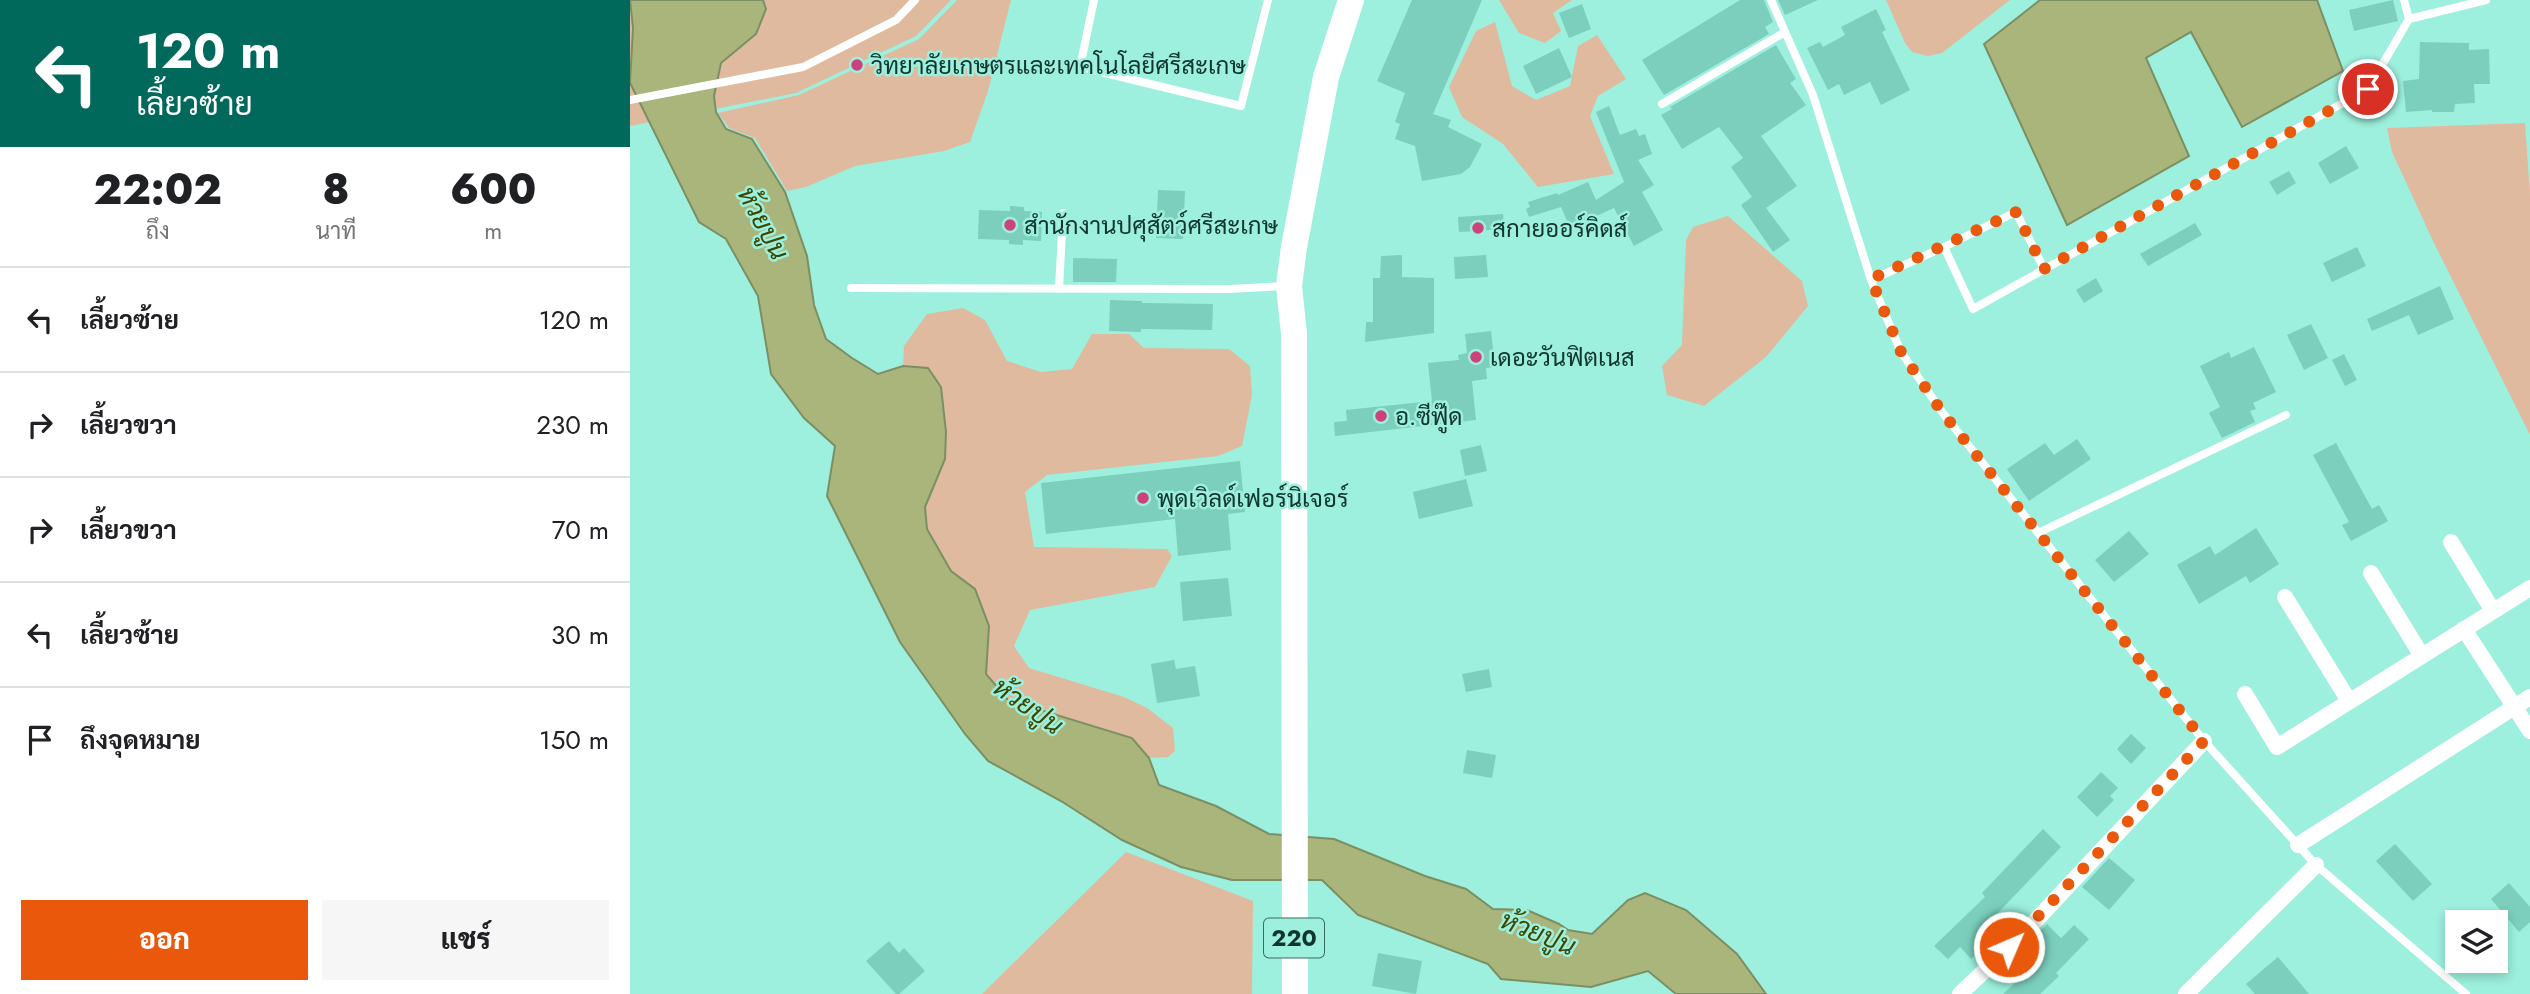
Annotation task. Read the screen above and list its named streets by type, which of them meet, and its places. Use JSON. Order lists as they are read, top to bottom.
{
  "streets": {
    "main road": ["220"]
  },
  "water": ["ห้วยปูน"],
  "places": [
    "วิทยาลัยเกษตรและเทคโนโลยีศรีสะเกษ",
    "สำนักงานปศุสัตว์ศรีสะเกษ",
    "สกายออร์คิดส์",
    "เดอะวันฟิตเนส",
    "อ.ซีฟู๊ด",
    "พุดเวิลด์เฟอร์นิเจอร์"
  ],
  "page": {
    "turn": ["120 m", "เลี้ยวซ้าย"],
    "eta": [
      "22:02",
      "ถึง",
      "8",
      "นาที",
      "600",
      "m"
    ],
    "list": [
      {
        "name": "เลี้ยวซ้าย",
        "value": "120 m"
      },
      {
        "name": "เลี้ยวขวา",
        "value": "230 m"
      },
      {
        "name": "เลี้ยวขวา",
        "value": "70 m"
      },
      {
        "name": "เลี้ยวซ้าย",
        "value": "30 m"
      },
      {
        "name": "ถึงจุดหมาย",
        "value": "150 m"
      }
    ],
    "buttons": ["ออก", "แชร์"]
  }
}
